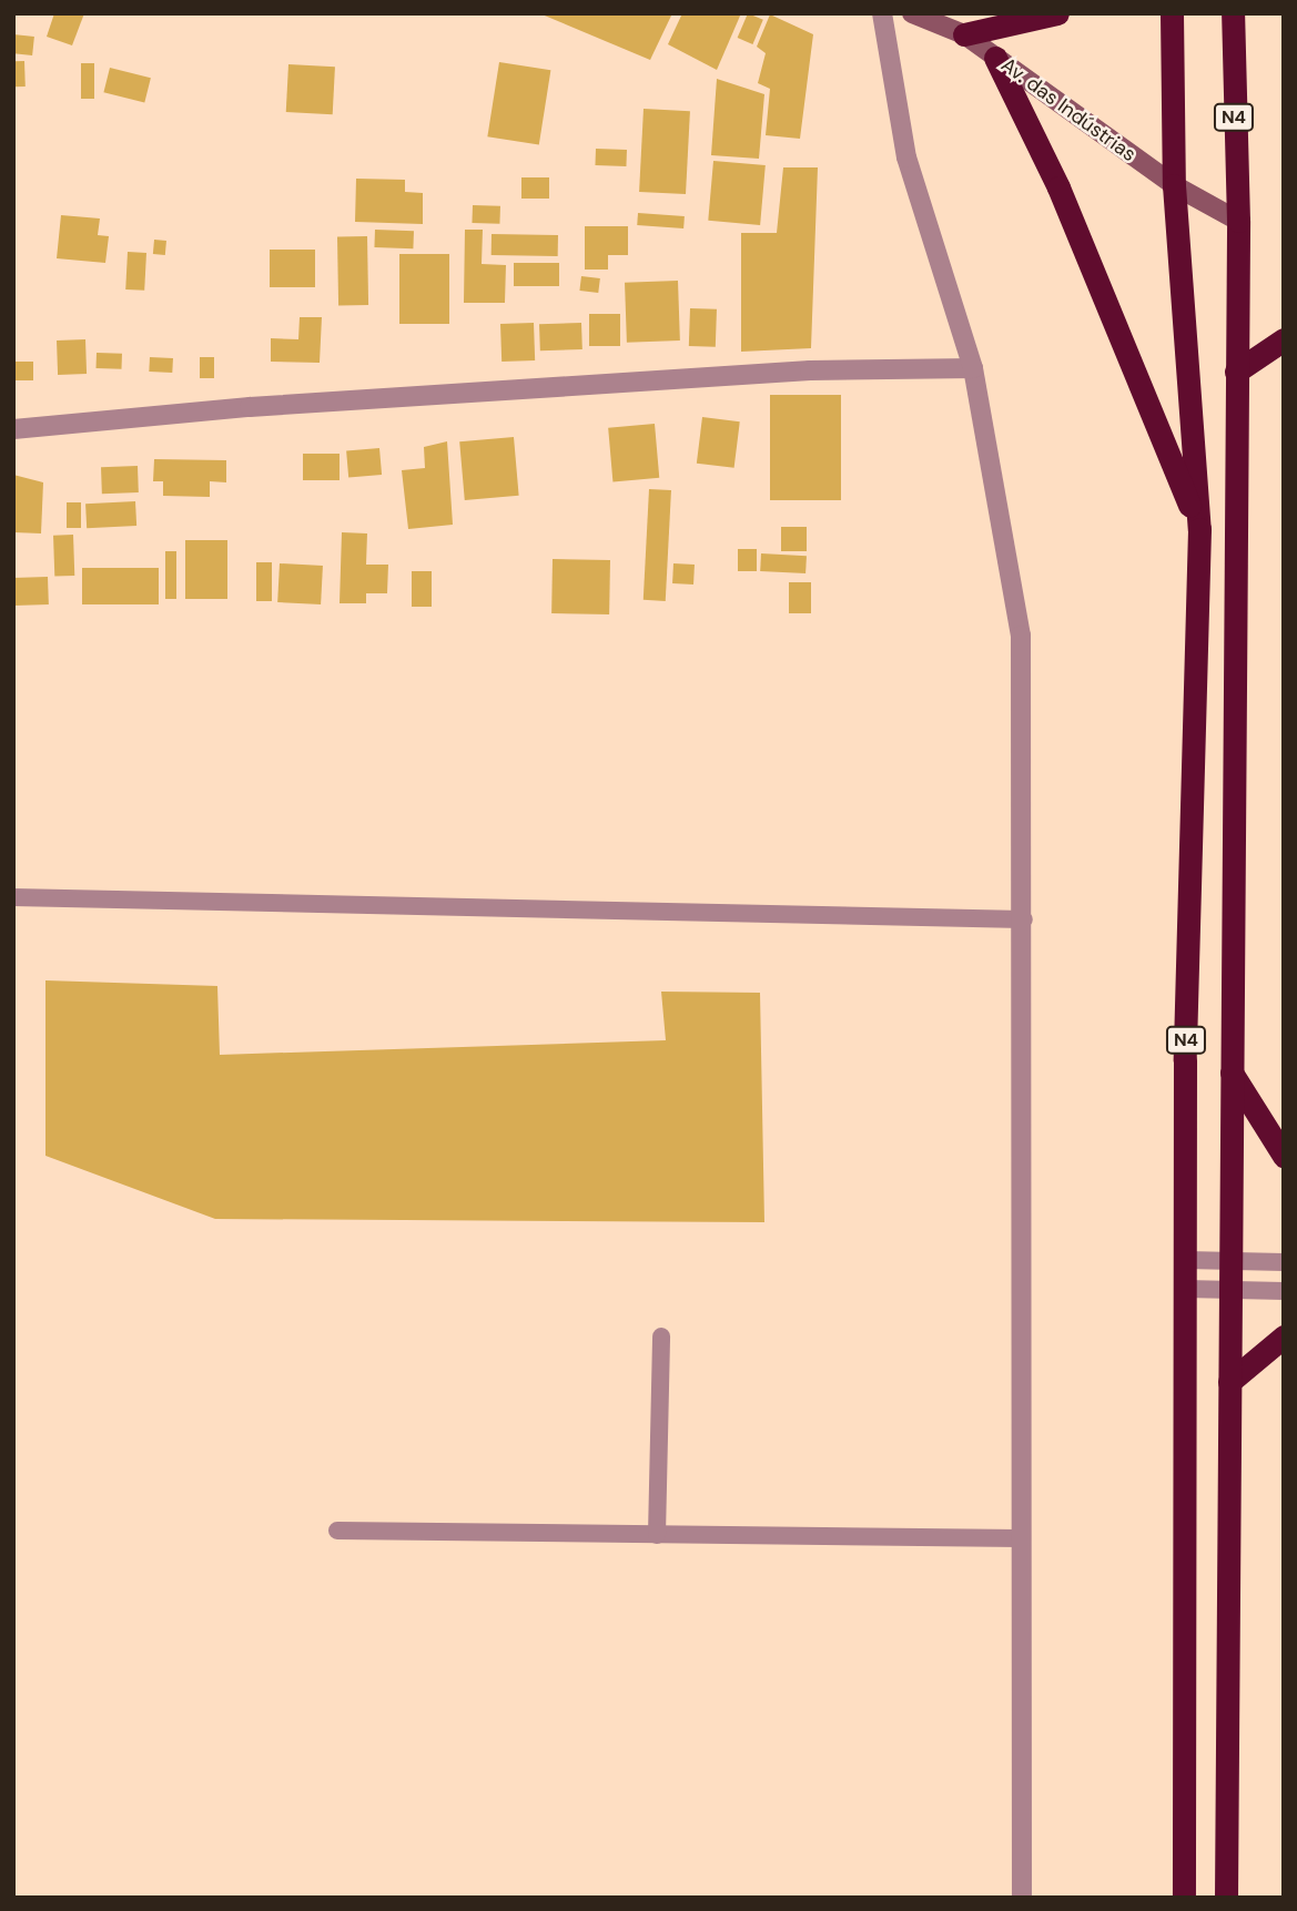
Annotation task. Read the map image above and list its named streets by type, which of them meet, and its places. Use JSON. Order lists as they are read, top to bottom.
{
  "streets": {
    "highway": ["N4"],
    "main road": ["Av. das Indústrias"]
  },
  "crossings": [
    ["Av. das Indústrias", "N4"]
  ]
}
